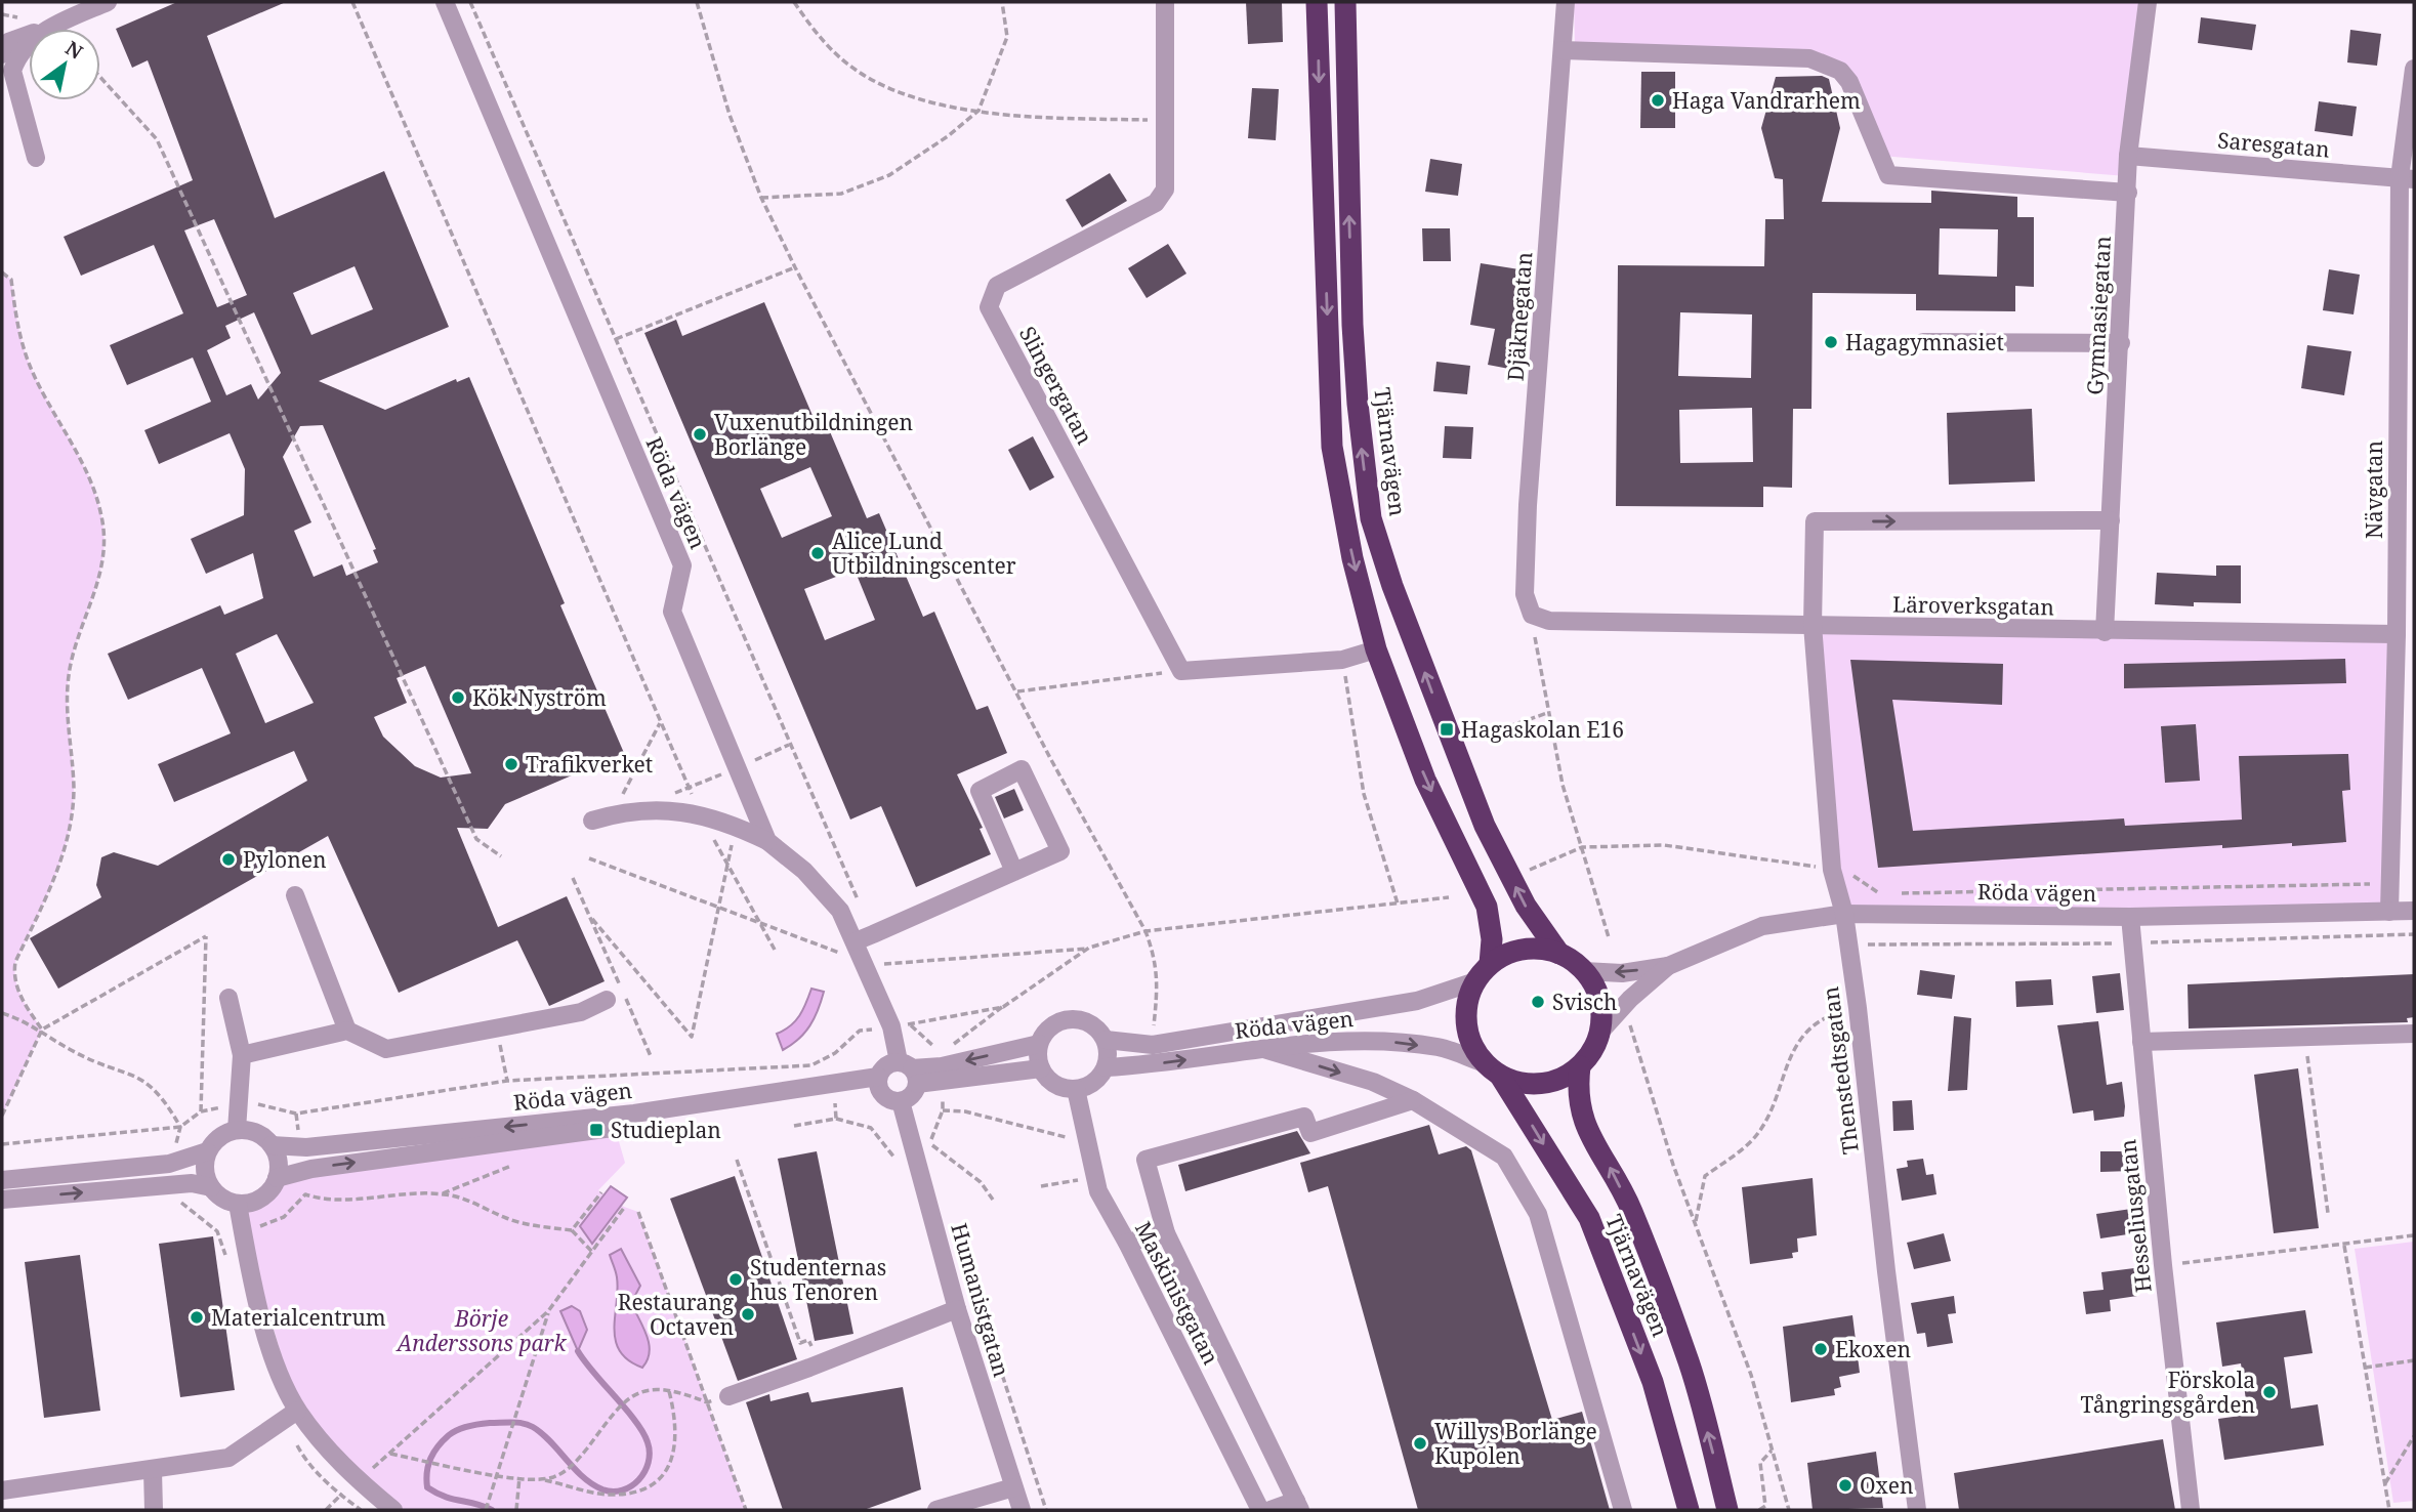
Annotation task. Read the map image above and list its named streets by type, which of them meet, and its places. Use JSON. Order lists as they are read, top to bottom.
{
  "streets": {
    "highway": ["Tjärnavägen"],
    "street": [
      "Saresgatan",
      "Gymnasiegatan",
      "Djäknegatan",
      "Slingergatan",
      "Nävgatan",
      "Röda vägen",
      "Läroverksgatan",
      "Thenstedtsgatan",
      "Hesseliusgatan",
      "Maskinistgatan",
      "Humanistgatan"
    ]
  },
  "crossings": [
    ["Saresgatan", "Gymnasiegatan"],
    ["Saresgatan", "Nävgatan"],
    ["Gymnasiegatan", "Läroverksgatan"],
    ["Gymnasiegatan", "Thenstedtsgatan"],
    ["Djäknegatan", "Läroverksgatan"],
    ["Tjärnavägen", "Röda vägen"],
    ["Nävgatan", "Röda vägen"],
    ["Nävgatan", "Läroverksgatan"],
    ["Röda vägen", "Thenstedtsgatan"],
    ["Röda vägen", "Hesseliusgatan"],
    ["Röda vägen", "Maskinistgatan"],
    ["Röda vägen", "Humanistgatan"],
    ["Läroverksgatan", "Thenstedtsgatan"]
  ],
  "parks": ["Börje Anderssons park"],
  "places": {
    "other": [
      "Haga Vandrarhem",
      "Hagagymnasiet",
      "Vuxenutbildningen Borlänge",
      "Alice Lund Utbildningscenter",
      "Kök Nyström",
      "Trafikverket",
      "Pylonen",
      "Svisch",
      "Studenternas hus Tenoren",
      "Restaurang Octaven",
      "Materialcentrum",
      "Ekoxen",
      "Förskola Tångringsgården",
      "Willys Borlänge Kupolen",
      "Oxen"
    ],
    "transit": ["Hagaskolan E16", "Studieplan"]
  },
  "north": "top right"
}
